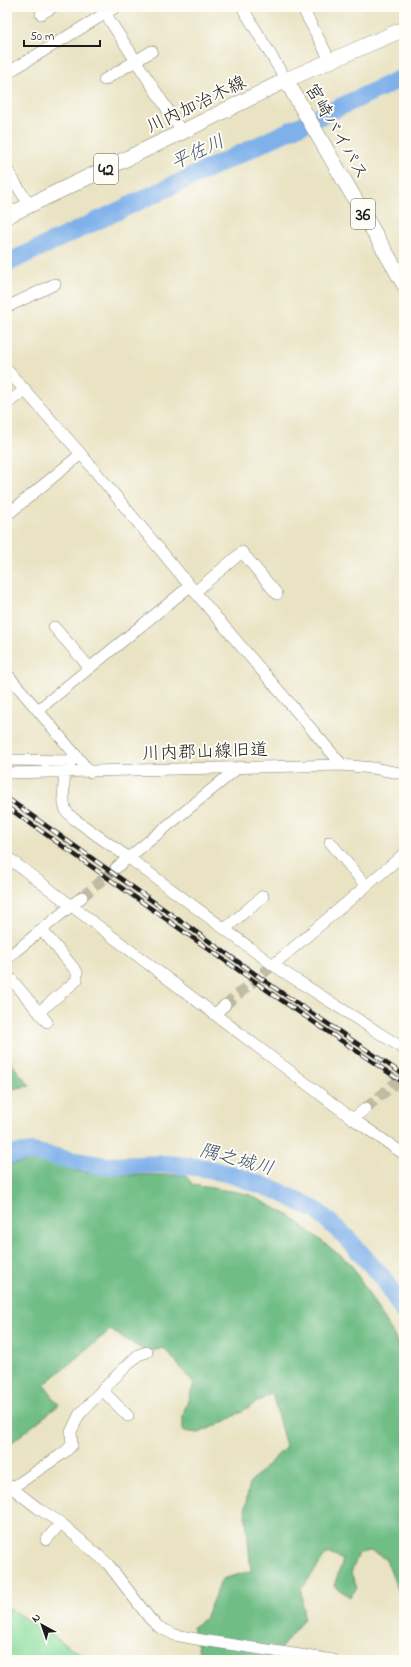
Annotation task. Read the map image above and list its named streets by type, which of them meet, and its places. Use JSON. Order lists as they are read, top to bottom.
{
  "streets": {
    "main road": [
      "川内加治木線",
      "宮崎バイパス",
      "42",
      "36"
    ],
    "street": ["川内郡山線旧道"]
  },
  "crossings": [
    ["川内加治木線", "宮崎バイパス"]
  ],
  "water": ["平佐川", "隅之城川"],
  "scale_bar": "50 m",
  "north": "top left"
}
